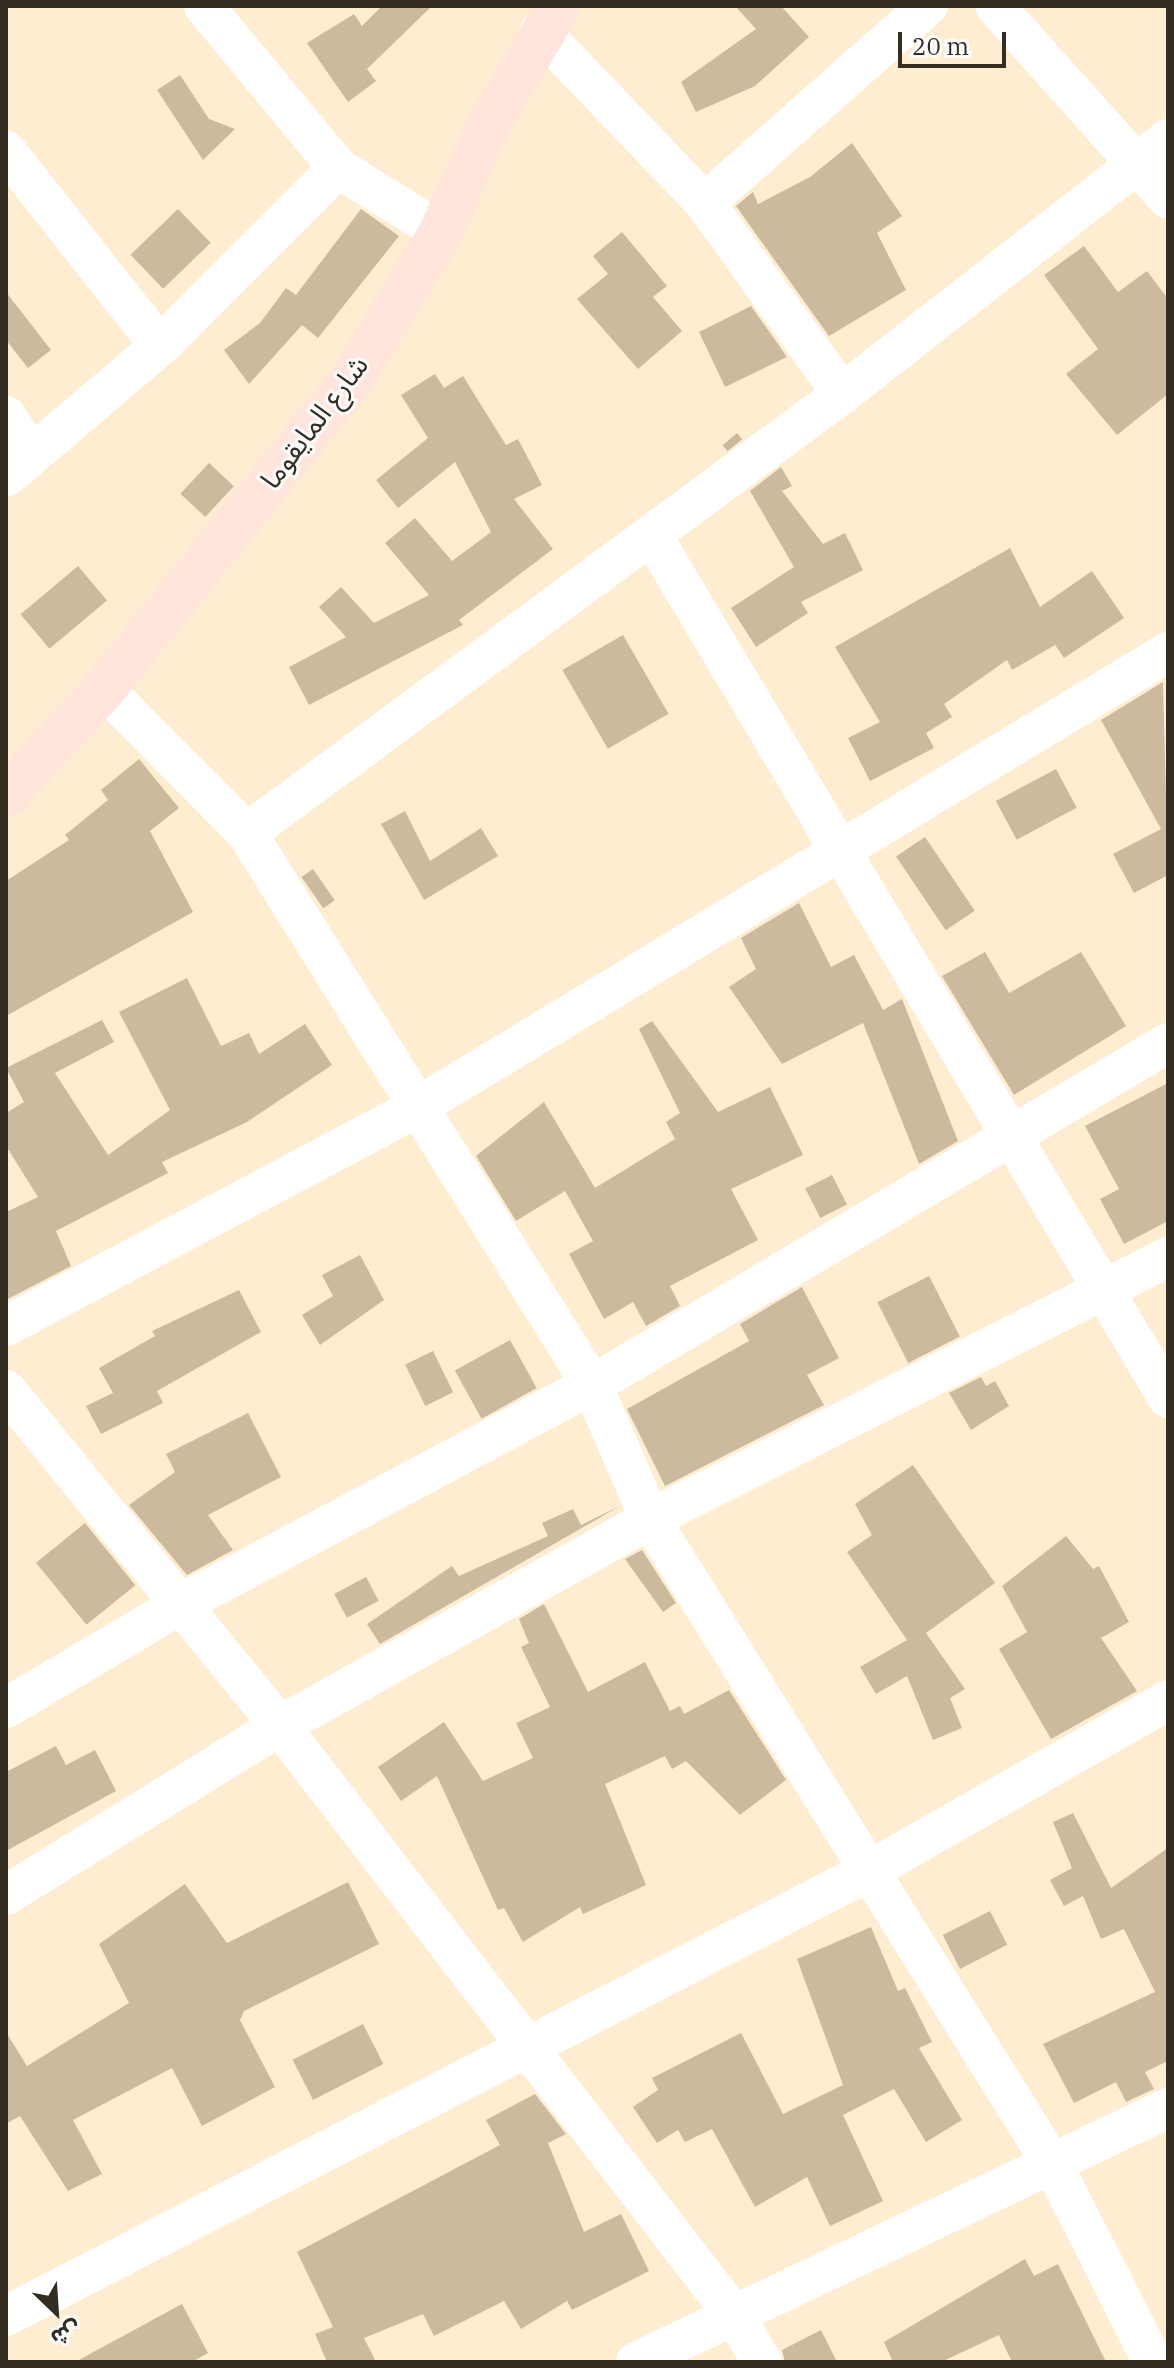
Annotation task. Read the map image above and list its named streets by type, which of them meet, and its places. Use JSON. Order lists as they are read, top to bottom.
{
  "streets": {
    "street": ["شارع المايقوما"]
  },
  "scale_bar": "20 m",
  "north": "bottom right"
}
